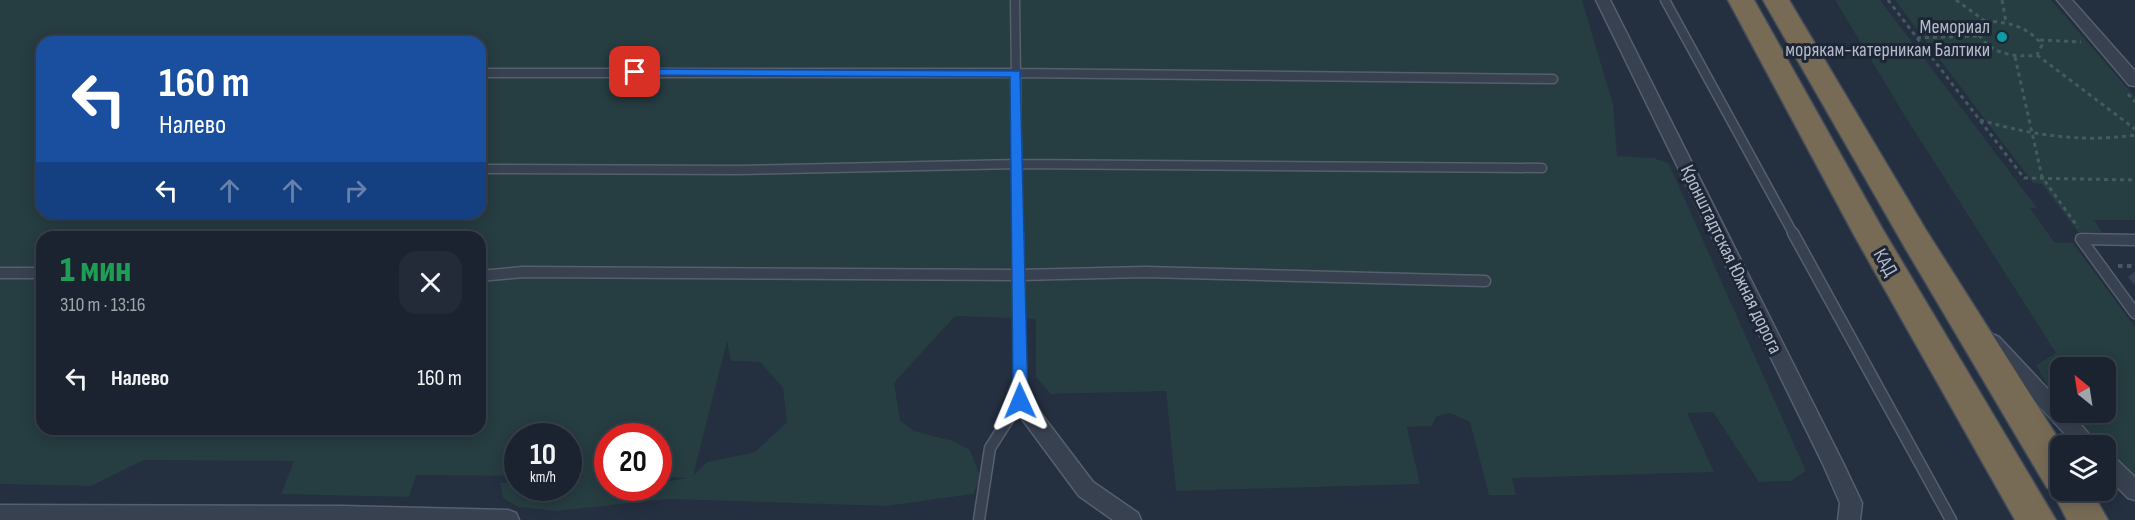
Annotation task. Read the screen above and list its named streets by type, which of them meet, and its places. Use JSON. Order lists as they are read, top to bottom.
{
  "streets": {
    "highway": ["КАД"],
    "street": ["Кронштадтская Южная дорога"]
  },
  "places": ["Мемориал морякам-катерникам Балтики"],
  "north": "top left",
  "page": {
    "turn": ["160 m", "Налево"],
    "heading": ["1 мин", "310 m · 13:16"],
    "list": [
      {
        "name": "Налево",
        "value": "160 m"
      }
    ],
    "speed": "10 km/h",
    "limit": "20"
  }
}
